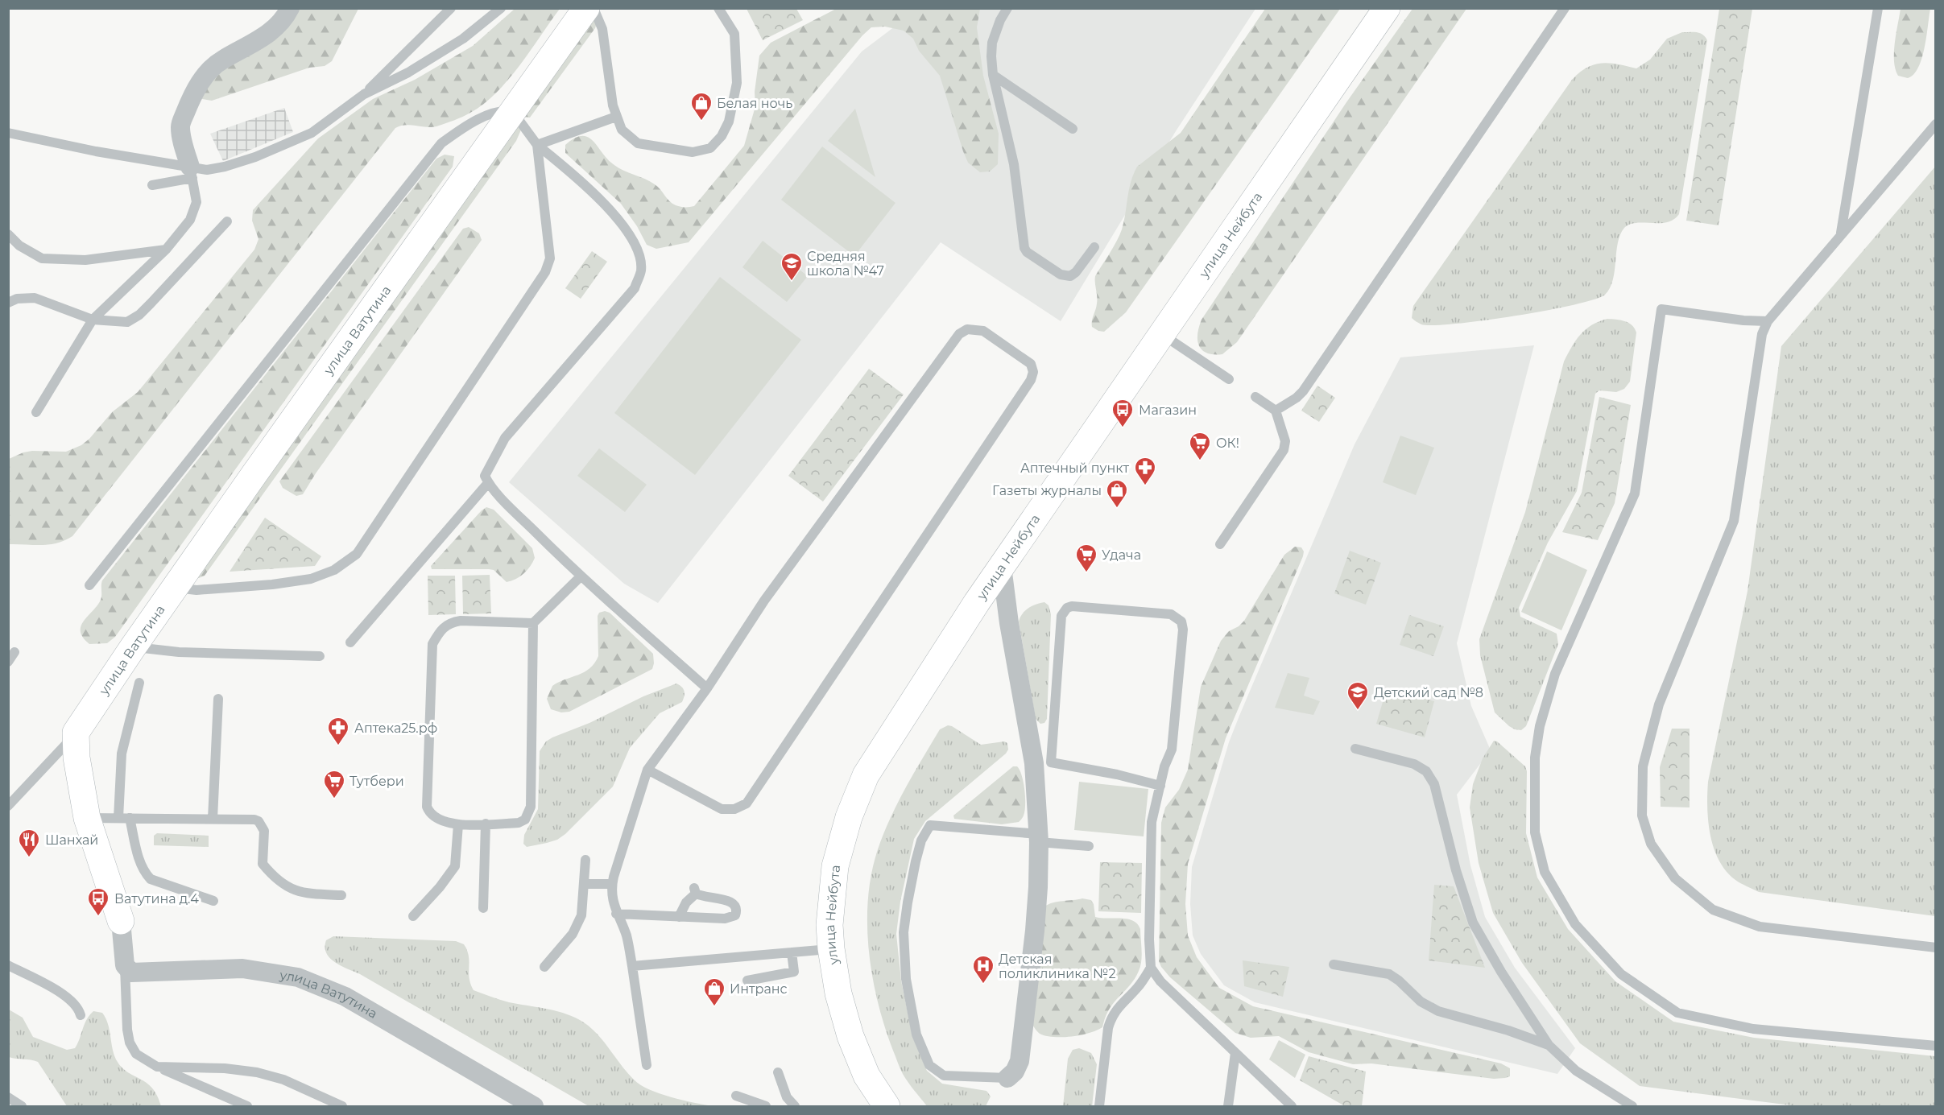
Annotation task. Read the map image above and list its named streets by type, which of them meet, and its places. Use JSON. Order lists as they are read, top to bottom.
{
  "streets": {
    "street": ["улица Нейбута", "улица Ватутина"]
  },
  "places": {
    "shop": ["Белая ночь", "Газеты журналы", "Интранс"],
    "school or university": ["Средняя школа №47", "Детский сад №8"],
    "bus stop": ["Магазин", "Ватутина д.4"],
    "supermarket": ["ОК!", "Удача", "Тутбери"],
    "pharmacy": ["Аптечный пункт", "Аптека25.рф"],
    "restaurant": ["Шанхай"],
    "hospital": ["Детская поликлиника №2"]
  }
}
